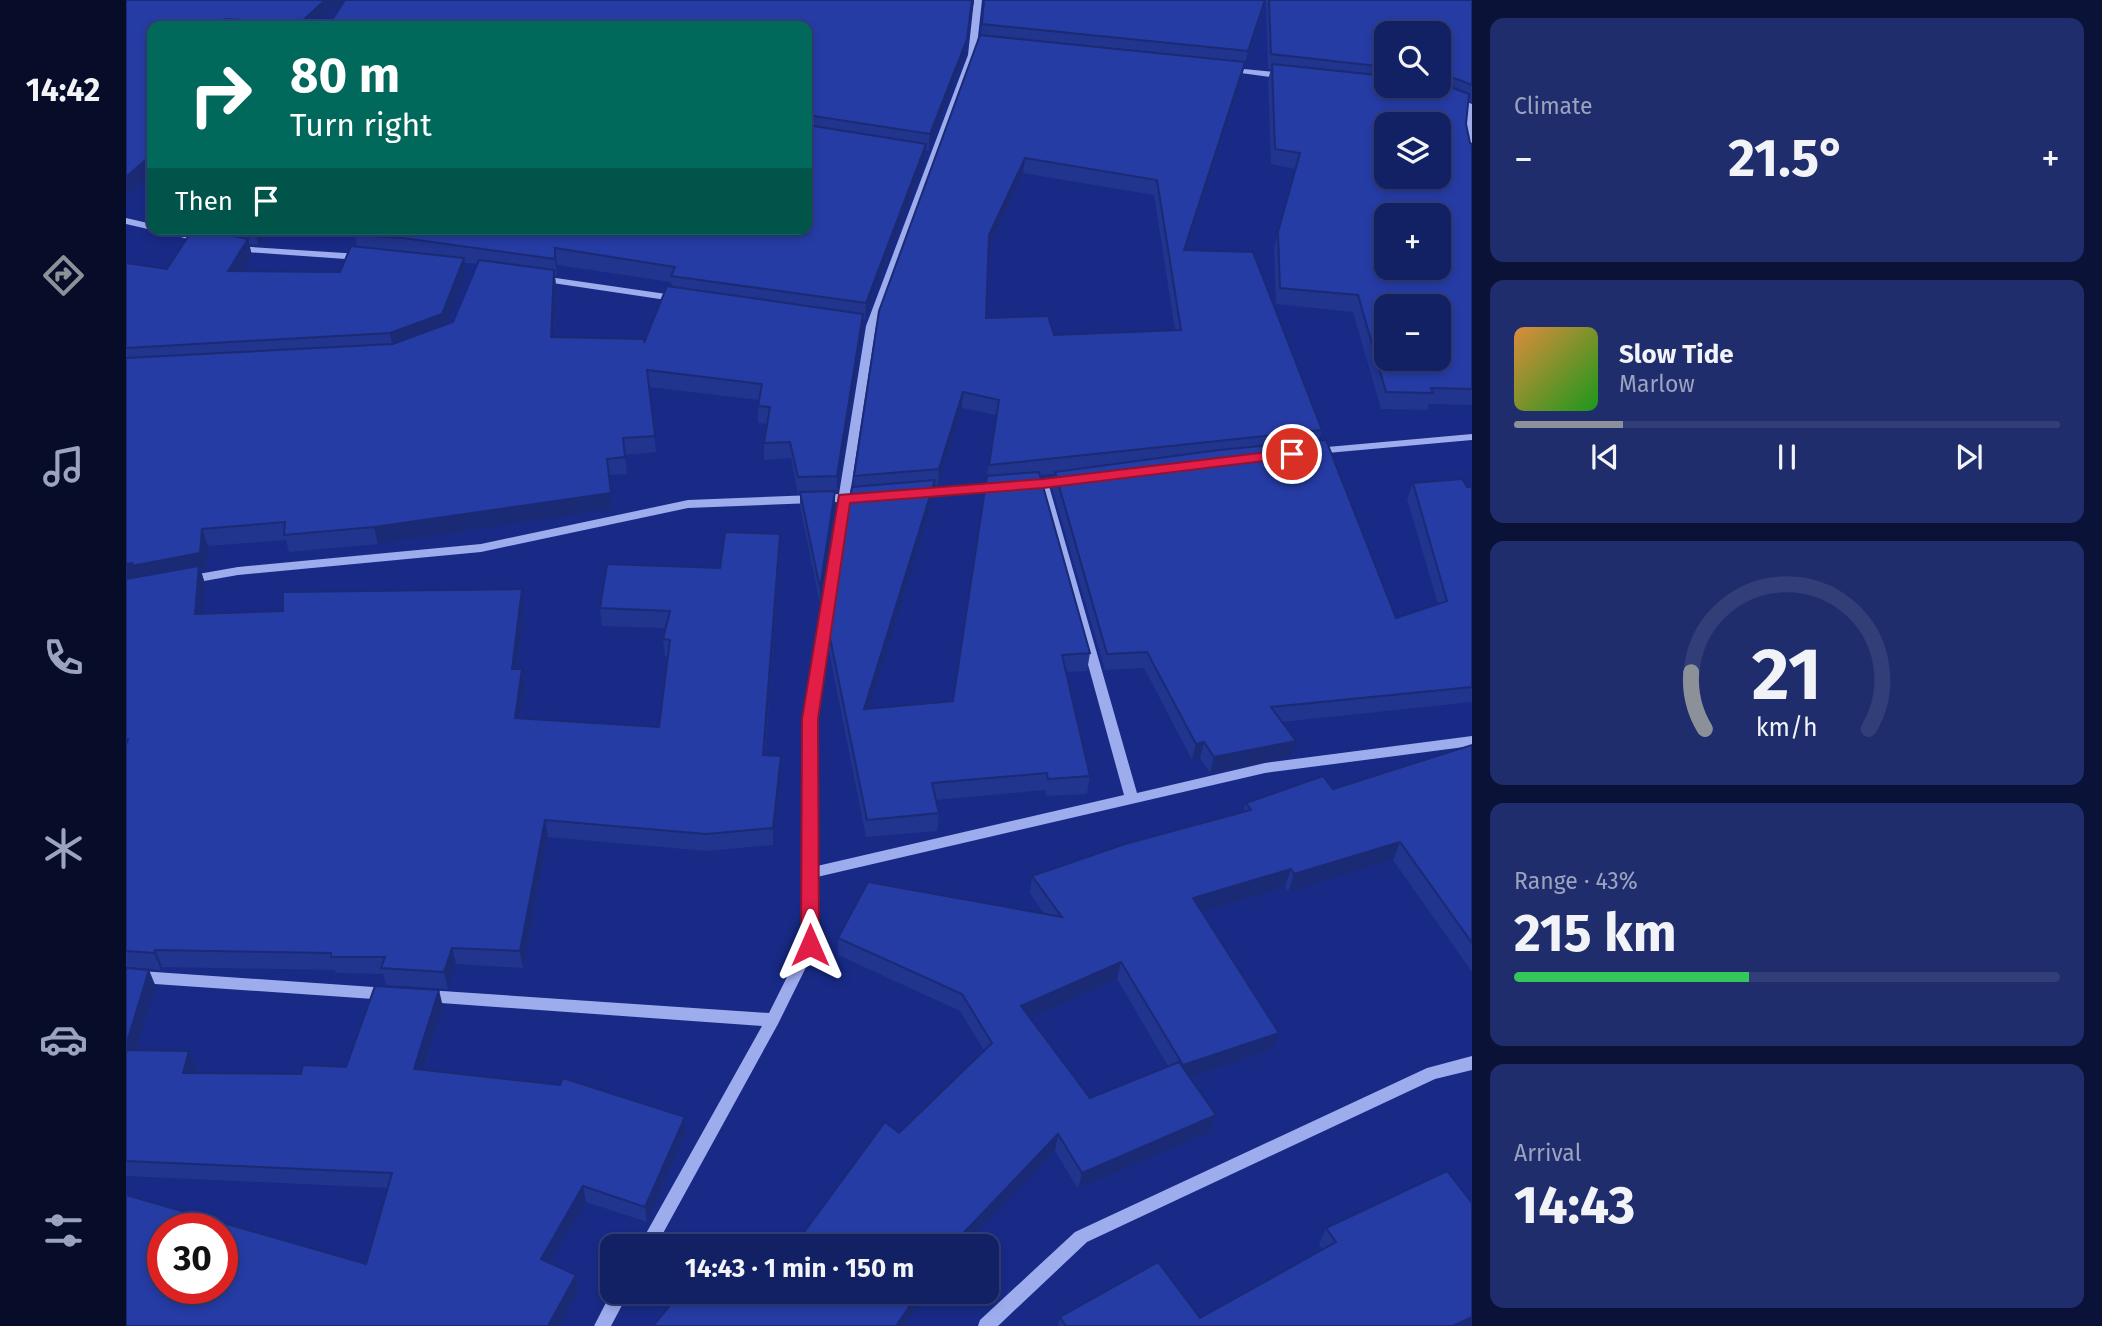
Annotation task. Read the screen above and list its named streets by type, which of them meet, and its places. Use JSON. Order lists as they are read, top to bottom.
{
  "page": {
    "tabs": "14:42",
    "tile": [
      "Climate",
      ["Range · 43%", "215 km"],
      ["Arrival", "14:43"]
    ],
    "map_buttons": ["+", "−"],
    "turn": ["80 m", "Turn right"],
    "heat": ["−", "21.5°", "+"],
    "then": "Then",
    "song": ["Slow Tide", "Marlow"],
    "limit": "30",
    "trip": "14:43 · 1 min · 150 m",
    "gauge": ["21", "km/h"]
  }
}
